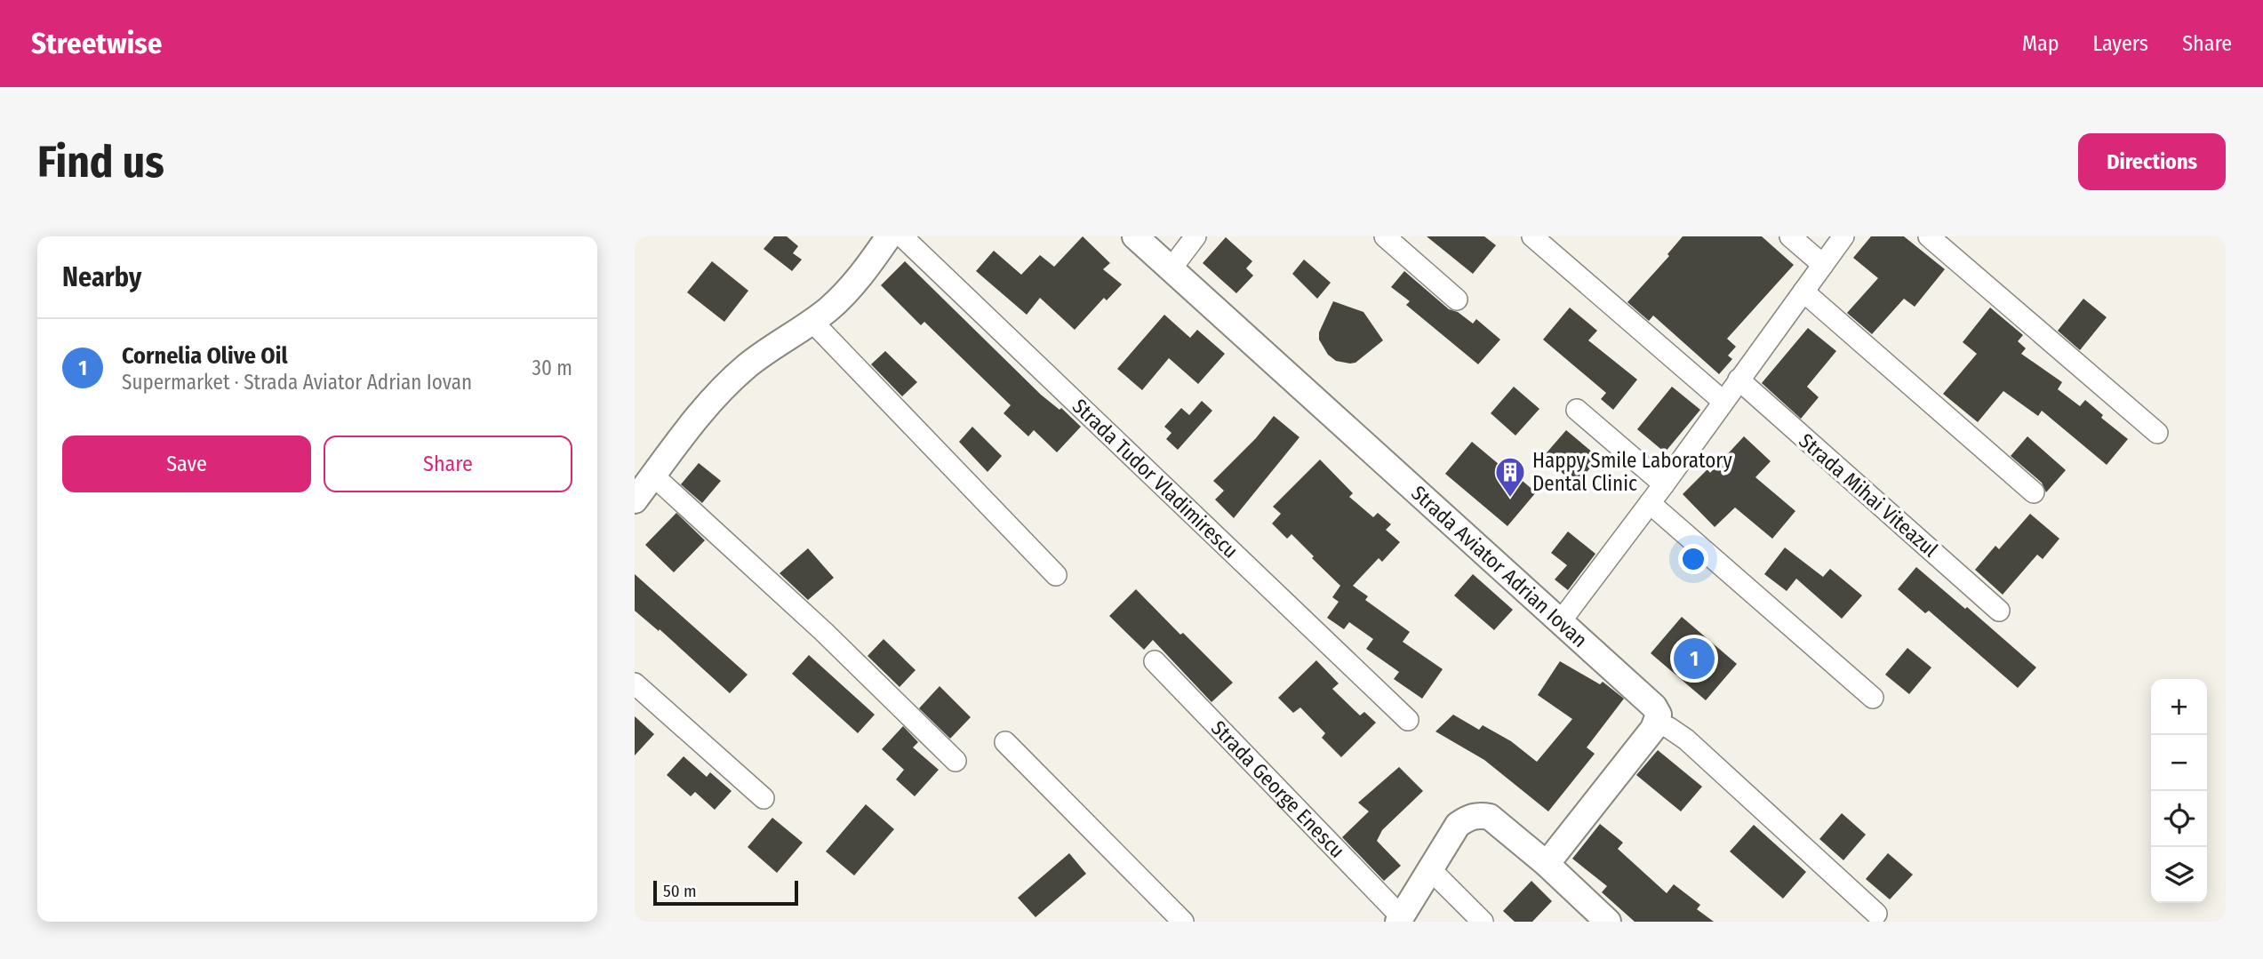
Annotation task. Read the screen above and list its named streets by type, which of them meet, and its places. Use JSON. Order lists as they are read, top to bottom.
{
  "streets": {
    "street": [
      "Strada Tudor Vladimirescu",
      "Strada Mihai Viteazul",
      "Strada Aviator Adrian Iovan",
      "Strada George Enescu"
    ]
  },
  "places": {
    "building": ["Happy Smile Laboratory Dental Clinic"]
  },
  "scale_bar": "50 m",
  "page": {
    "header": "Streetwise",
    "nav": ["Map", "Layers", "Share"],
    "buttons": [
      "Directions",
      ["Save", "Share"]
    ],
    "title": "Find us",
    "heading": "Nearby",
    "list": [
      {
        "mark": "1",
        "name": "Cornelia Olive Oil",
        "note": "Supermarket · Strada Aviator Adrian Iovan",
        "value": "30 m"
      }
    ],
    "pins": "1",
    "map_buttons": ["+", "−"],
    "scale": "50 m"
  }
}
